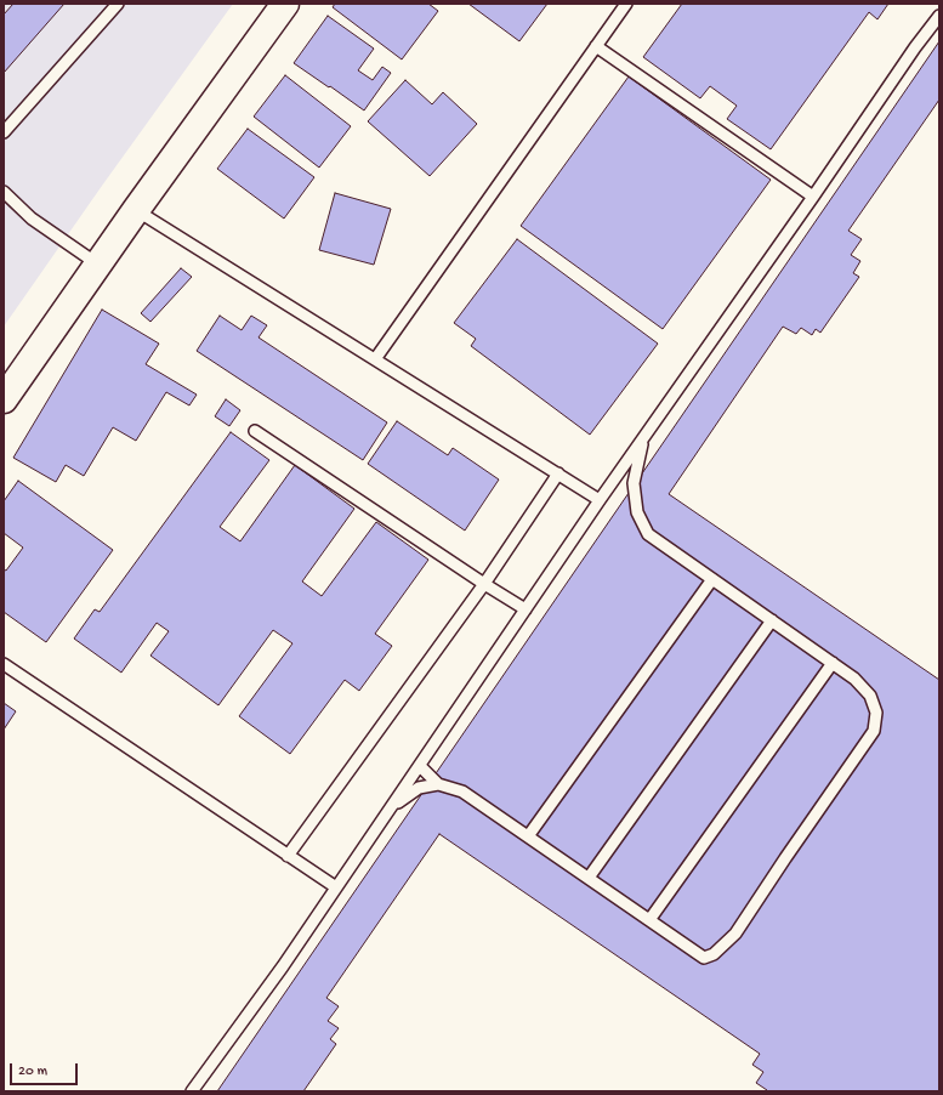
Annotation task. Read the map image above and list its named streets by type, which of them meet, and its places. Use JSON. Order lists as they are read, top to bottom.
{
  "scale_bar": "20 m"
}
